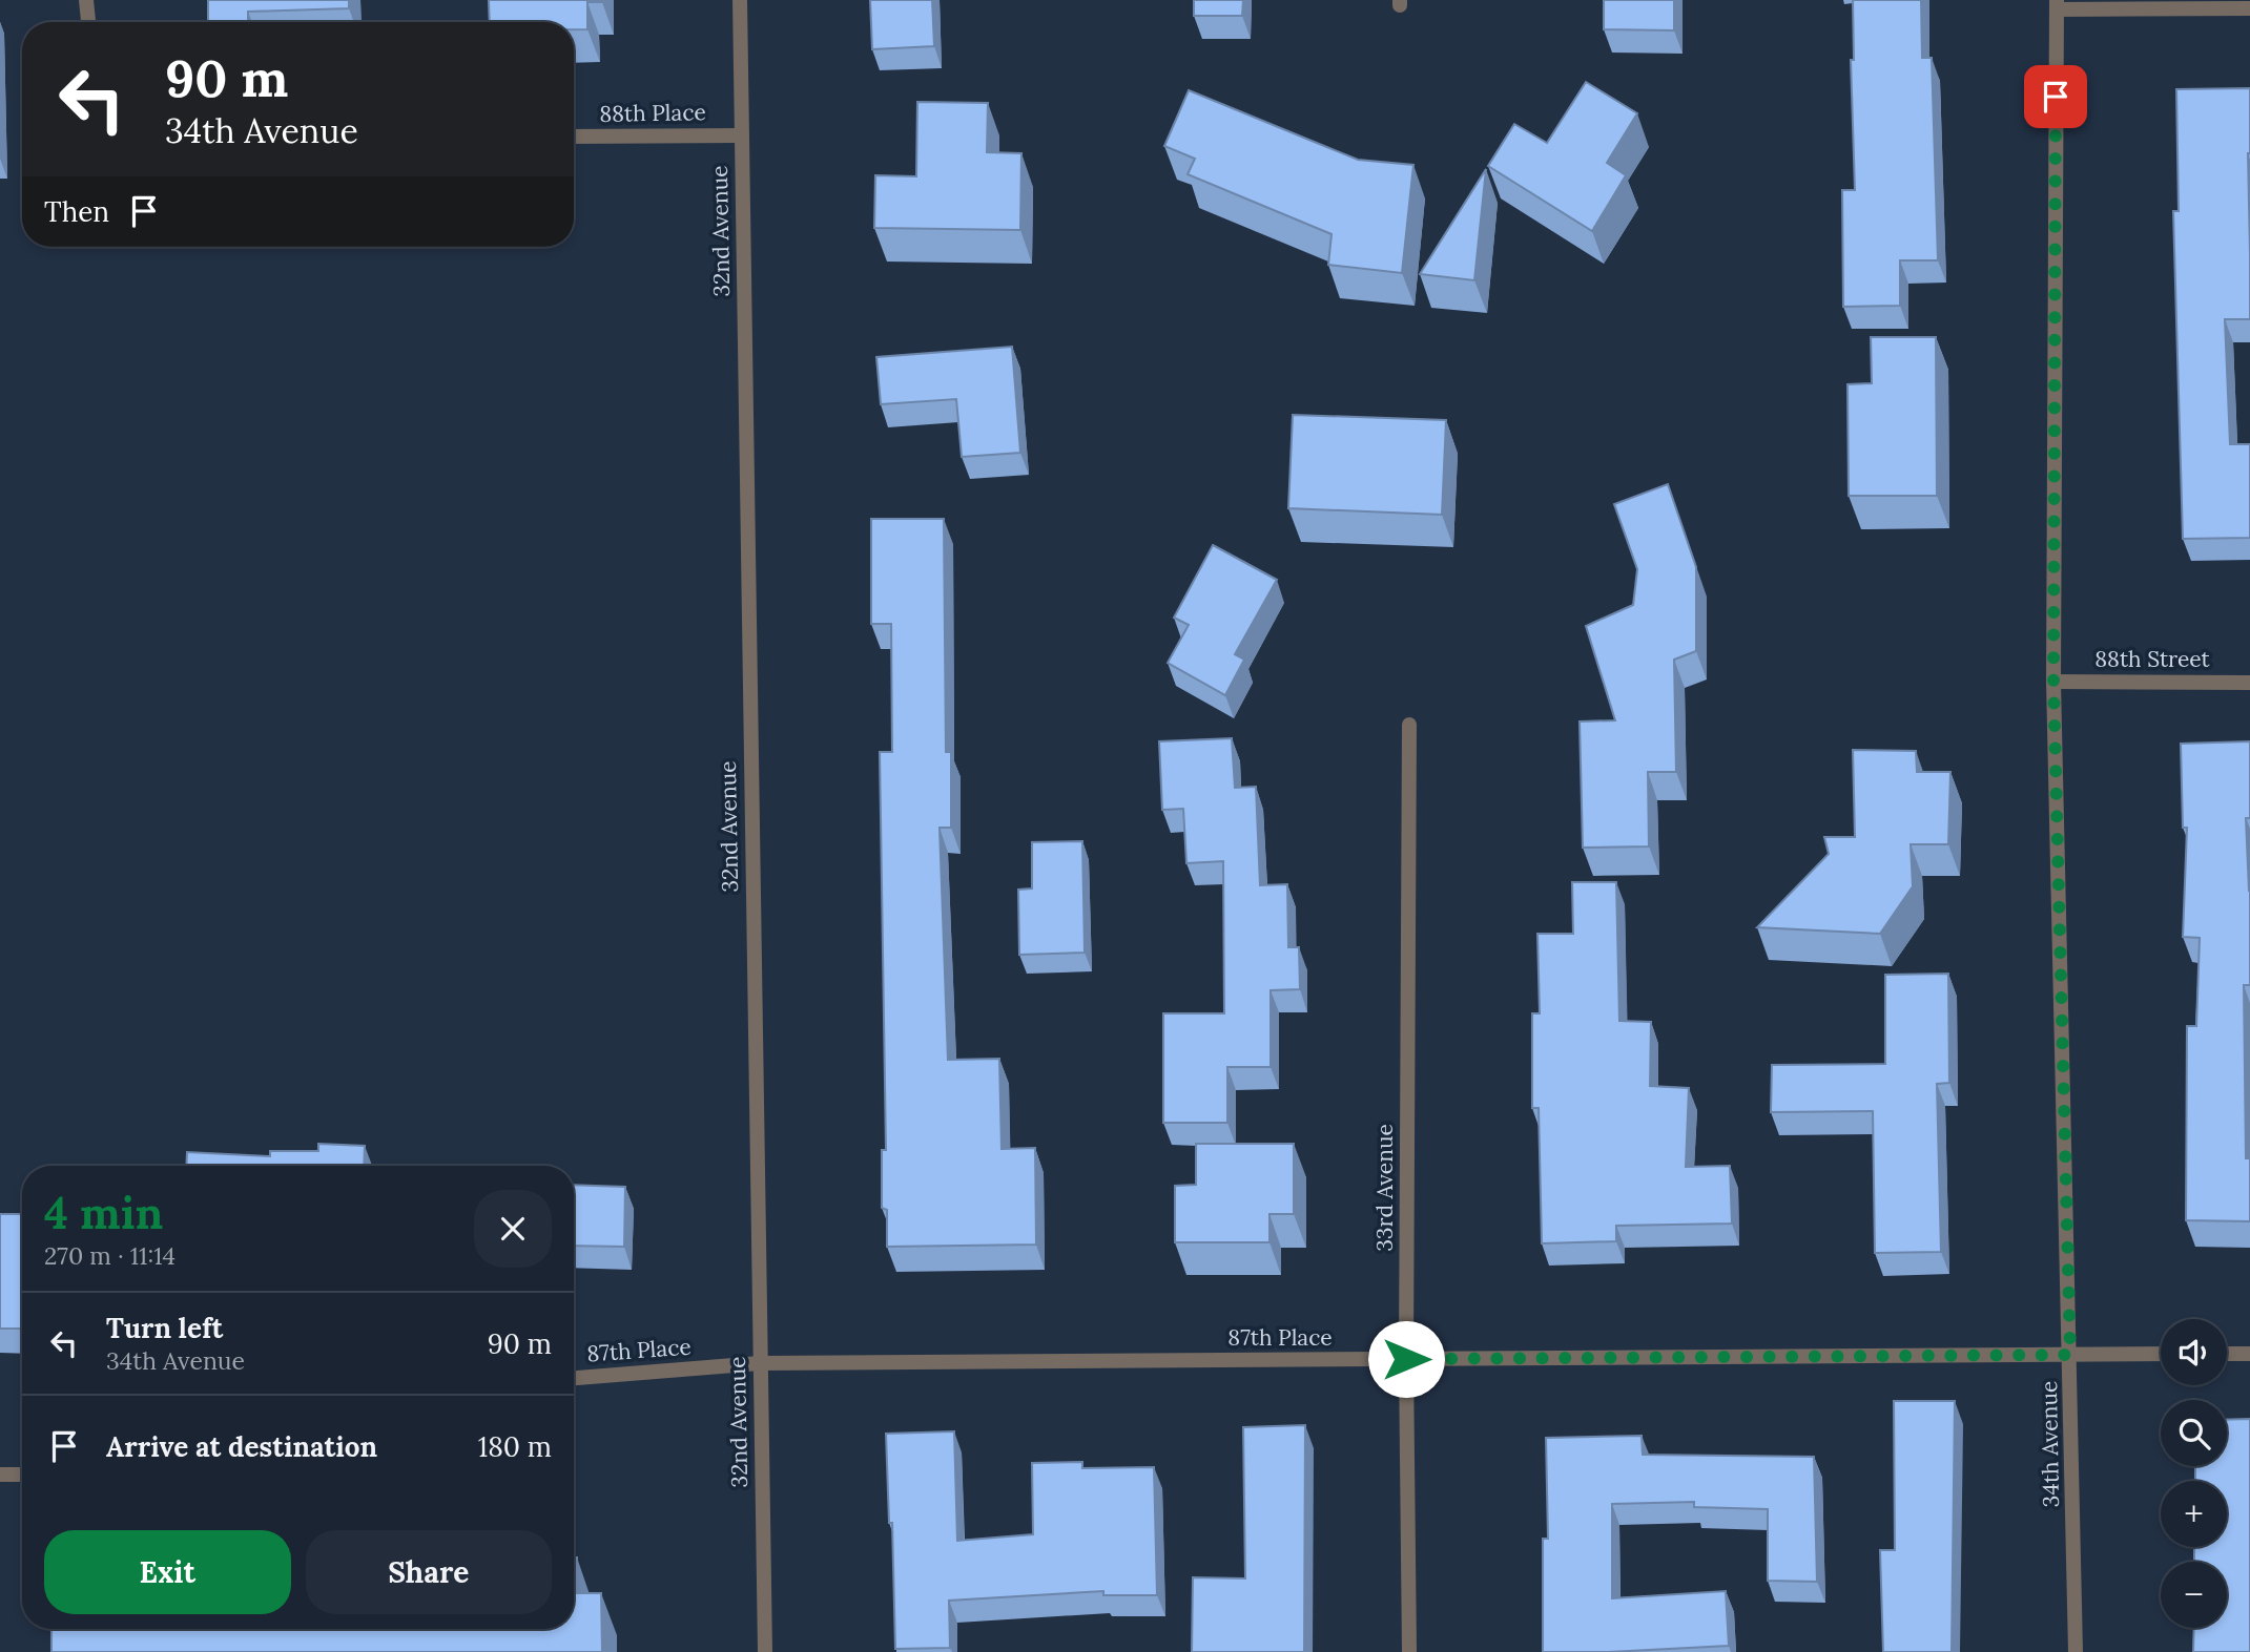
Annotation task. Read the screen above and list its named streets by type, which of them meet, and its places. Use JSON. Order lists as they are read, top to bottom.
{
  "streets": {
    "street": [
      "88th Place",
      "32nd Avenue",
      "88th Street",
      "33rd Avenue",
      "87th Place",
      "34th Avenue"
    ]
  },
  "crossings": [
    ["88th Place", "32nd Avenue"],
    ["32nd Avenue", "87th Place"],
    ["88th Street", "34th Avenue"],
    ["33rd Avenue", "87th Place"],
    ["87th Place", "34th Avenue"]
  ],
  "page": {
    "turn": ["90 m", "34th Avenue"],
    "then": "Then",
    "heading": ["4 min", "270 m · 11:14"],
    "list": [
      {
        "name": "Turn left",
        "note": "34th Avenue",
        "value": "90 m"
      },
      {
        "name": "Arrive at destination",
        "value": "180 m"
      }
    ],
    "map_buttons": ["+", "−"],
    "buttons": ["Exit", "Share"]
  }
}
